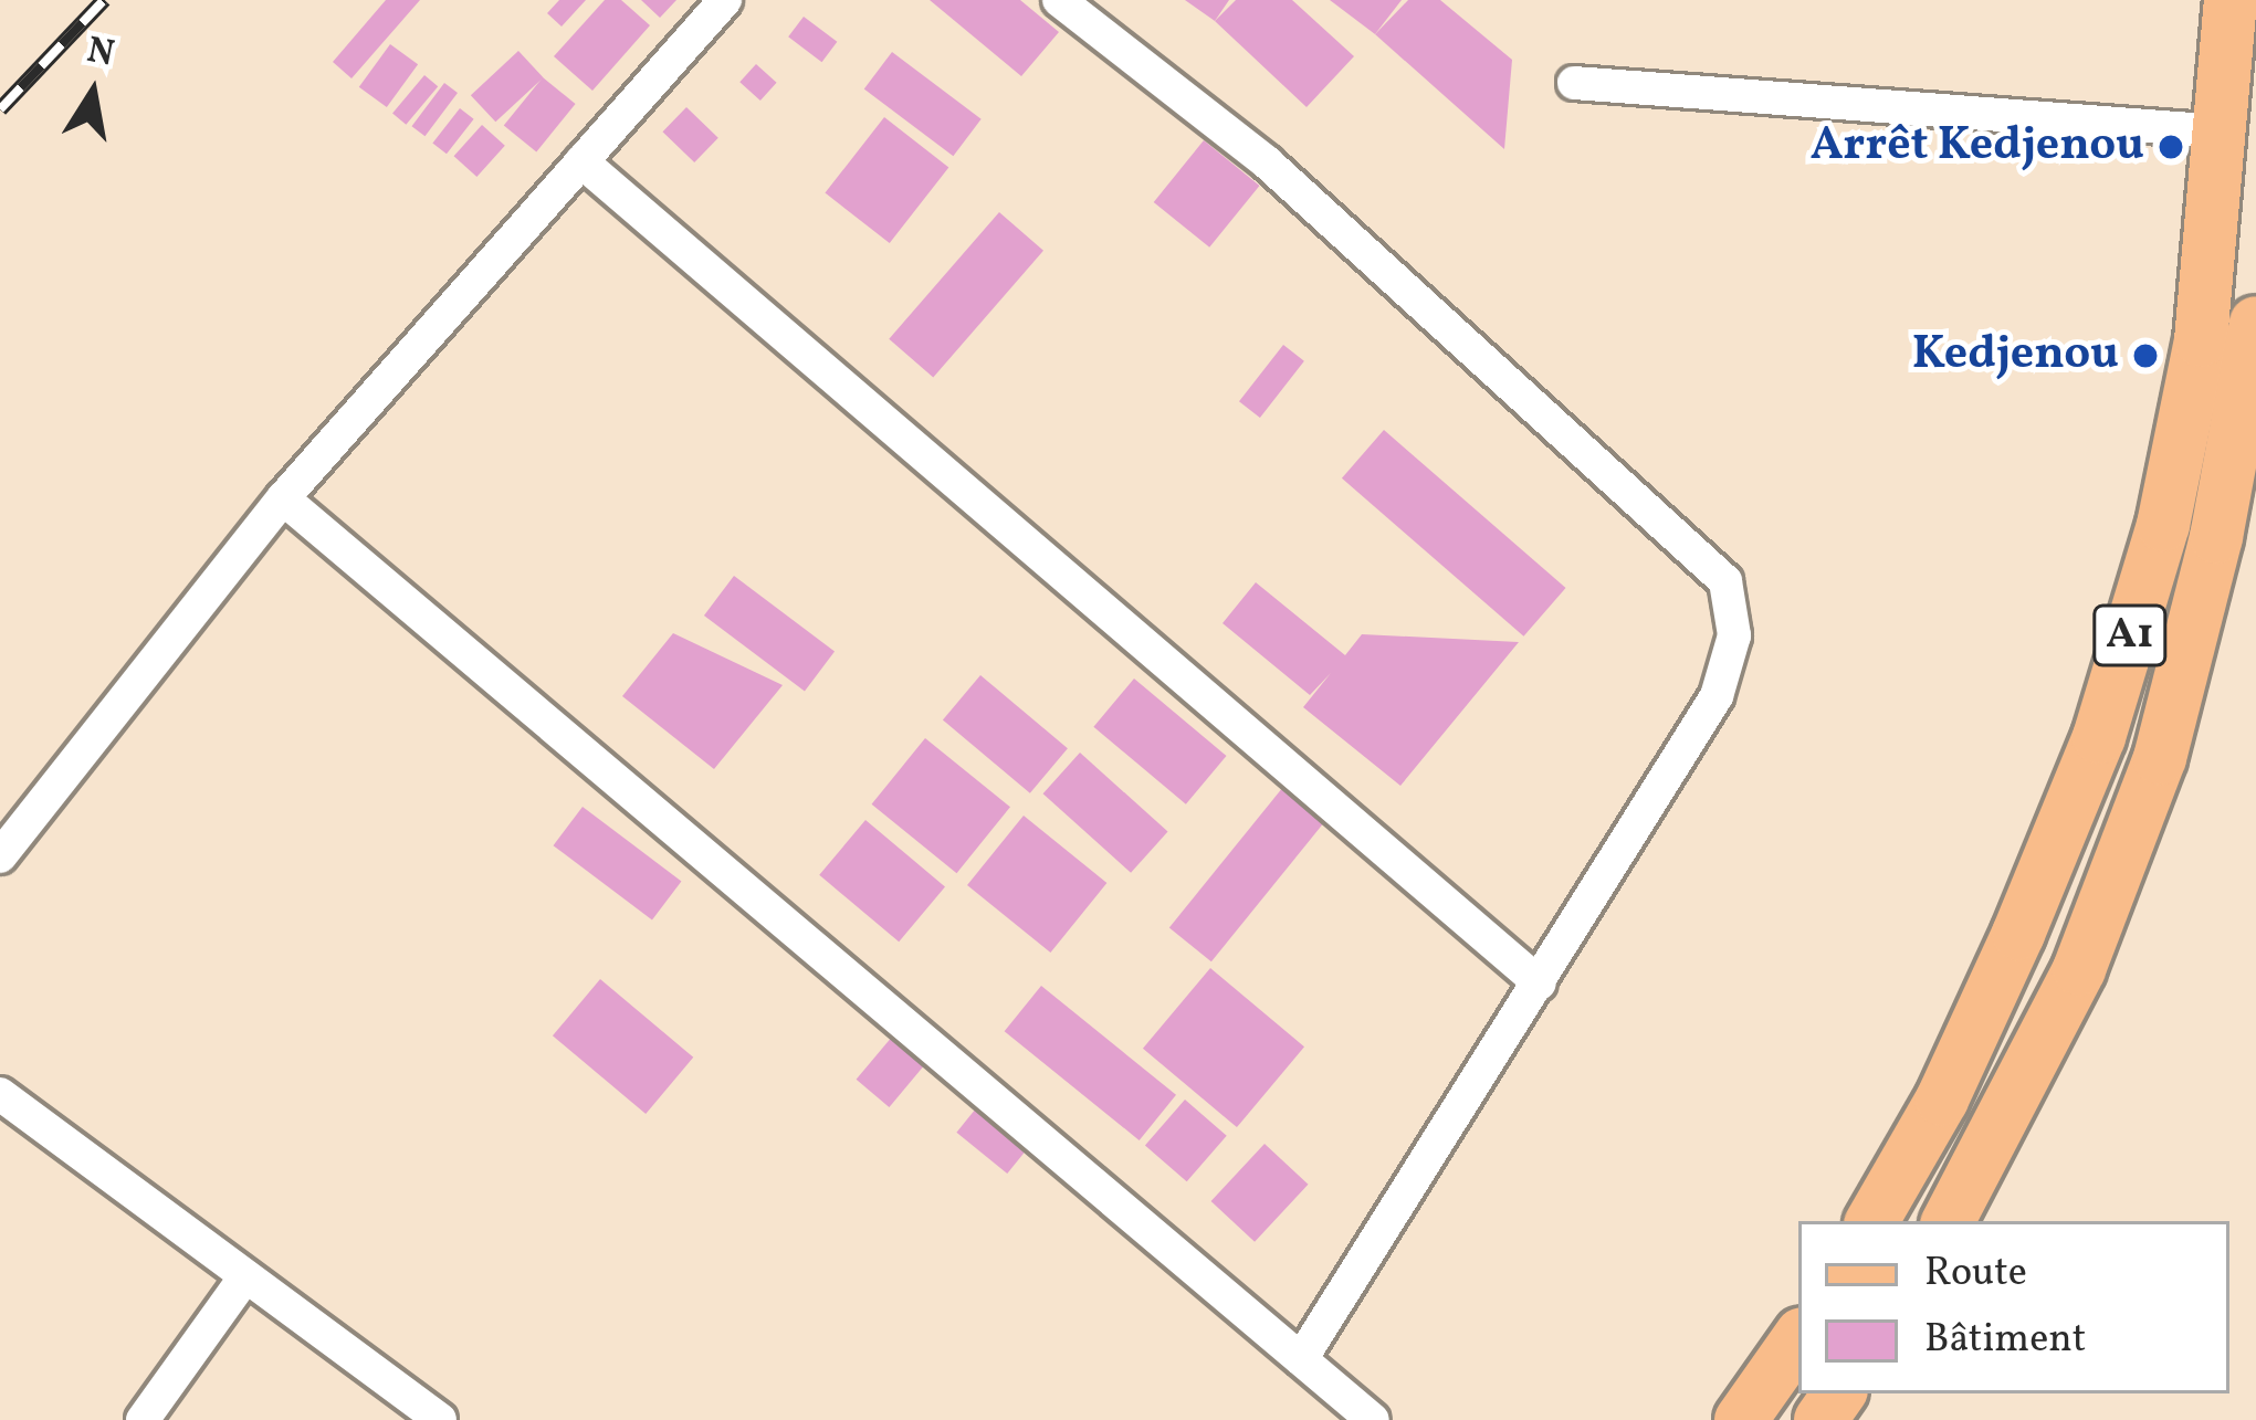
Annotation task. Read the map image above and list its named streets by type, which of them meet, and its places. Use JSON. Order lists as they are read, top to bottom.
{
  "streets": {
    "main road": ["A1"]
  },
  "places": ["Arrêt Kedjenou", "Kedjenou"],
  "legend": ["Route", "Bâtiment"],
  "north": "top"
}
